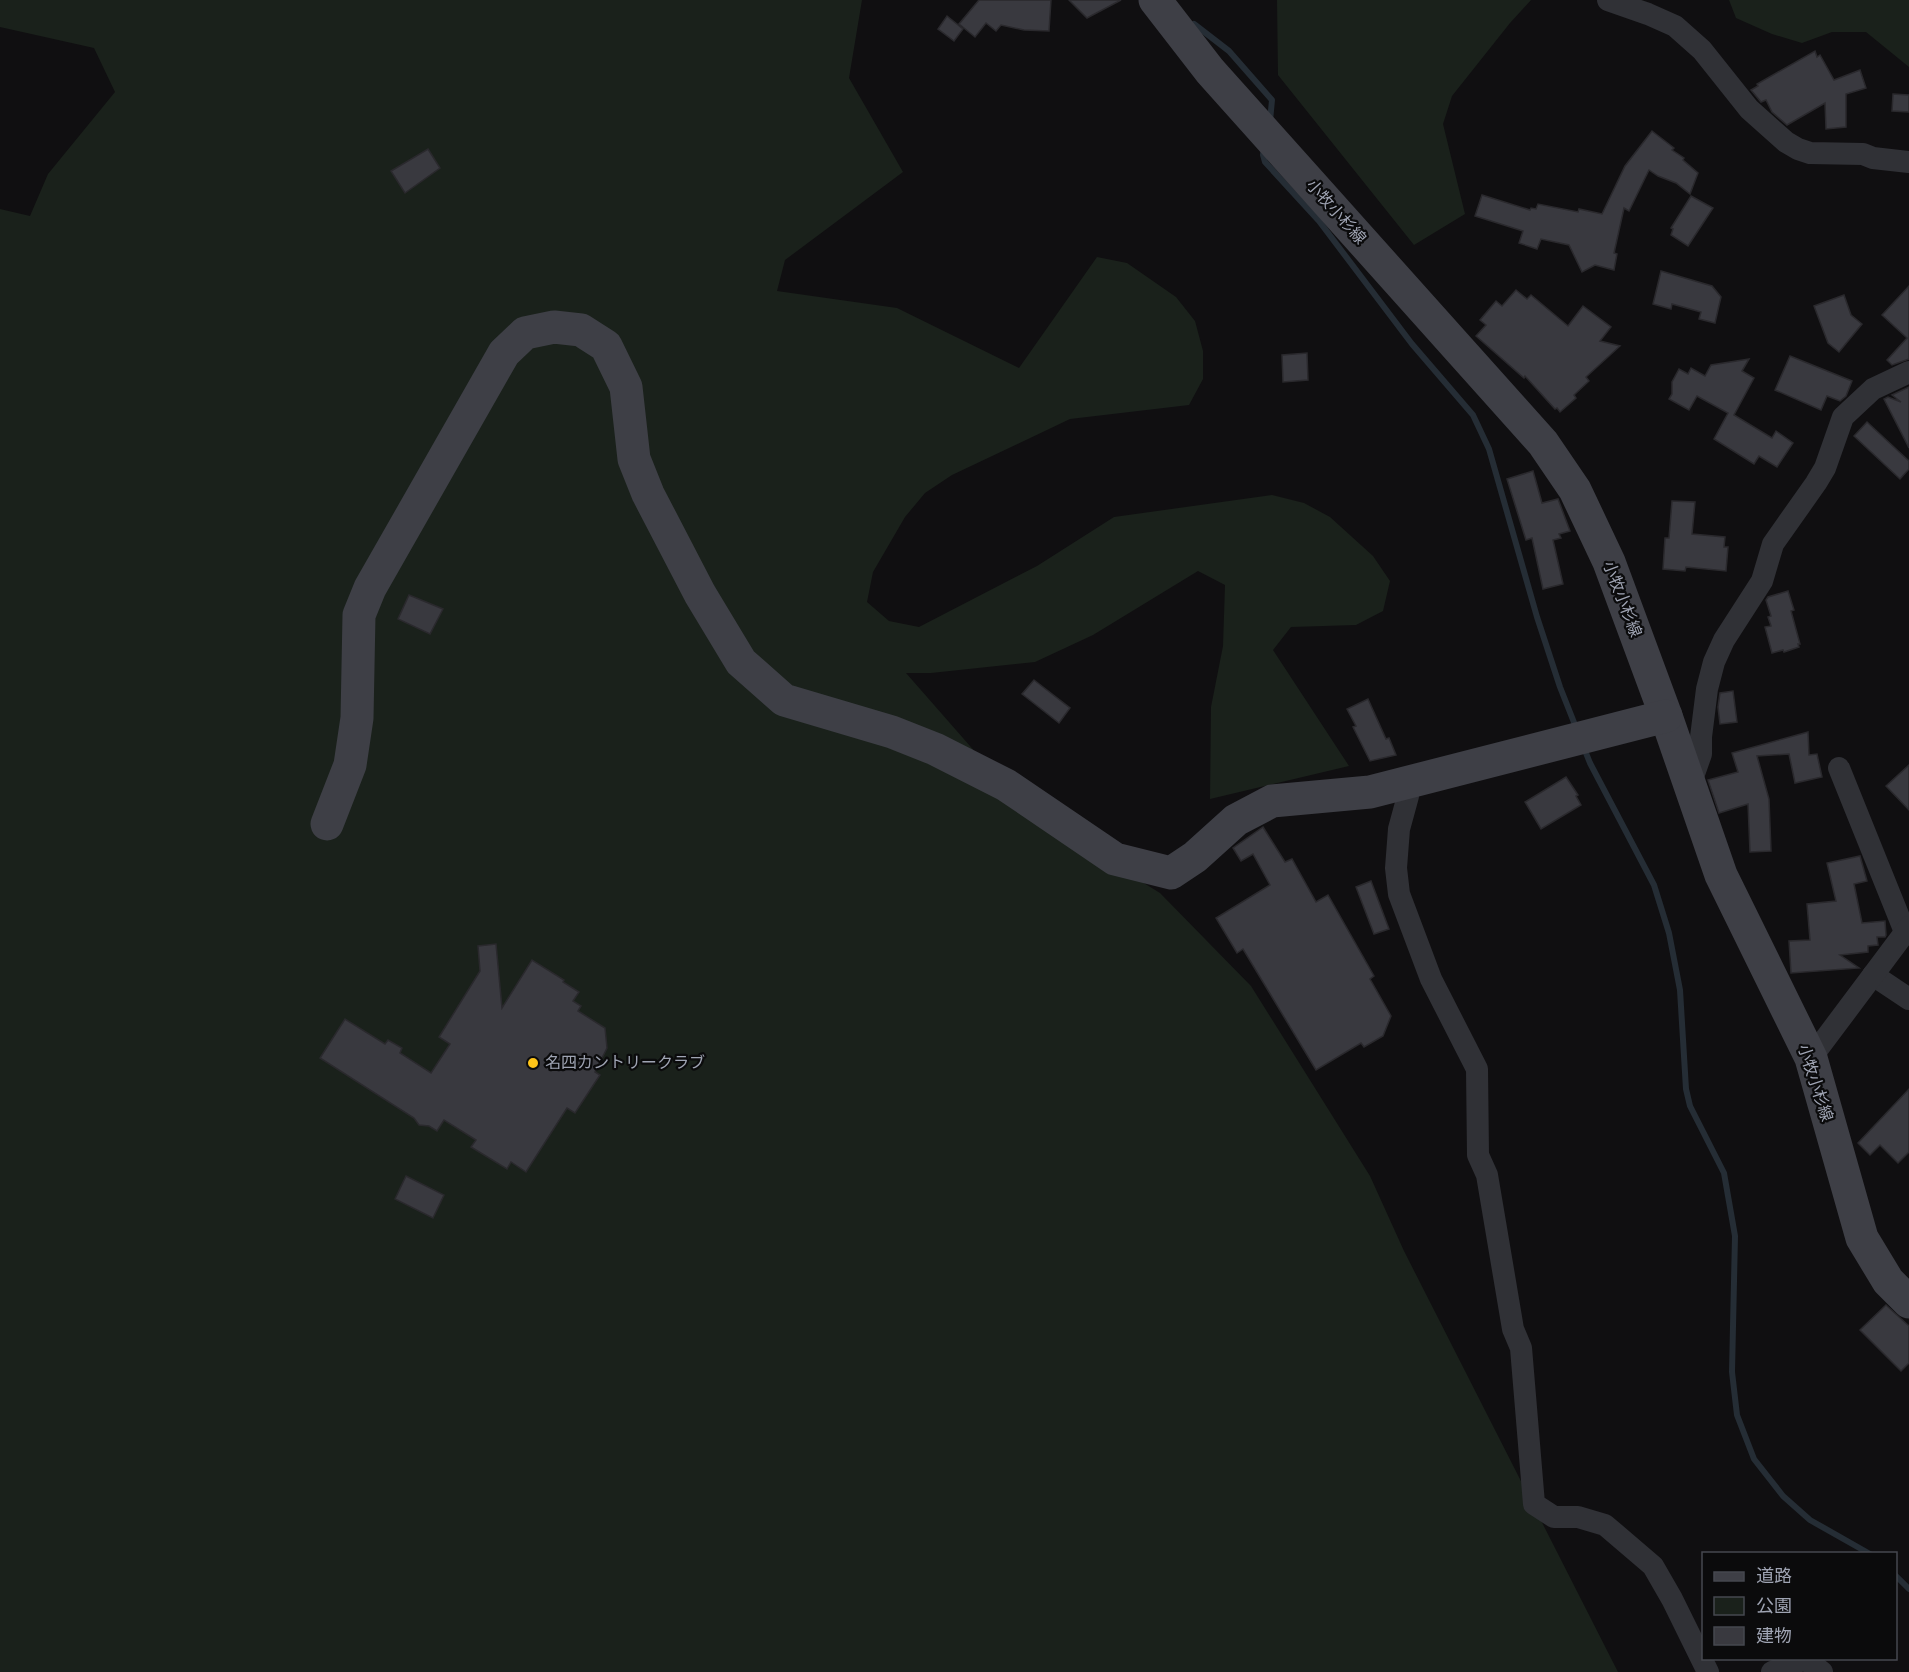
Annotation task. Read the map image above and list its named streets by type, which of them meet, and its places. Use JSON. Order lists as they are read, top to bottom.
{
  "streets": {
    "street": ["小牧小杉線"]
  },
  "places": ["名四カントリークラブ"],
  "legend": ["道路", "公園", "建物"]
}
